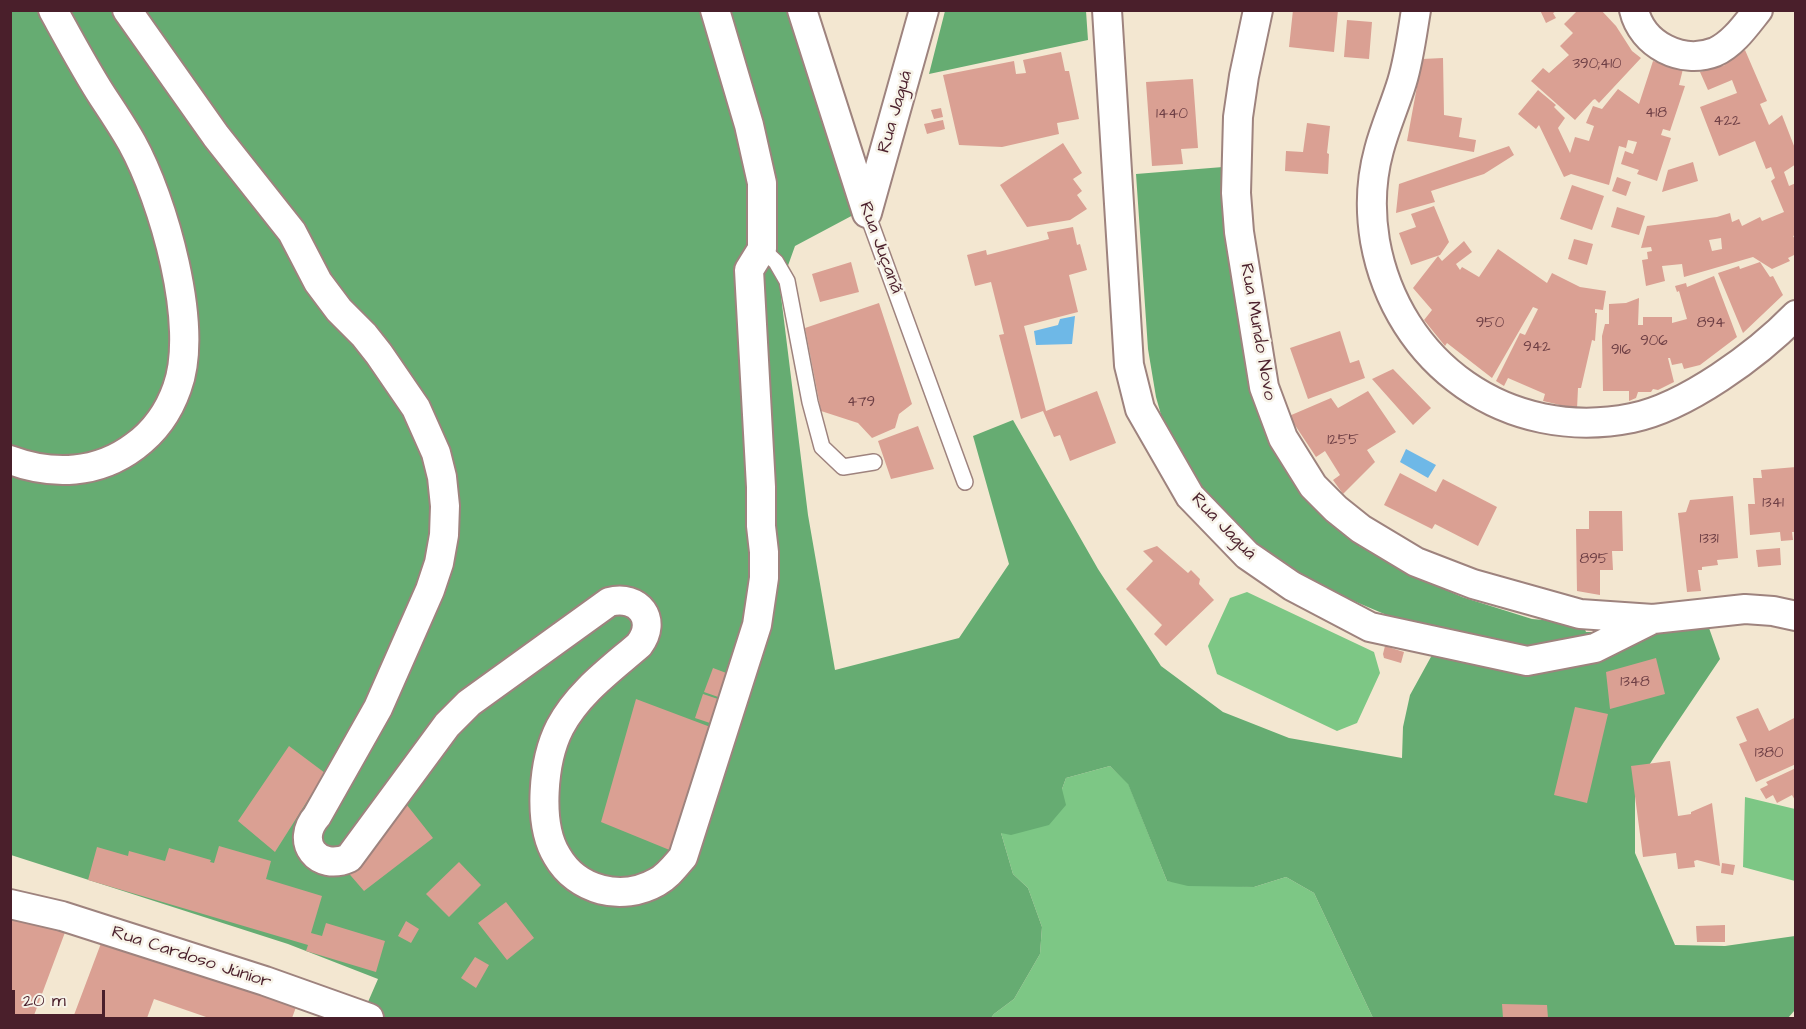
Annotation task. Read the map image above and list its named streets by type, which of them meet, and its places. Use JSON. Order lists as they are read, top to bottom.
{
  "streets": {
    "street": [
      "Rua Jaguá",
      "Rua Juçanã",
      "Rua Mundo Novo",
      "Rua Cardoso Júnior"
    ]
  },
  "crossings": [
    ["Rua Jaguá", "Rua Juçanã"],
    ["Rua Jaguá", "Rua Mundo Novo"]
  ],
  "house_numbers": [
    "390;410",
    "418",
    "1440",
    "422",
    "950",
    "894",
    "906",
    "942",
    "916",
    "479",
    "1255",
    "1341",
    "1331",
    "895",
    "1348",
    "1380"
  ],
  "scale_bar": "20 m"
}
